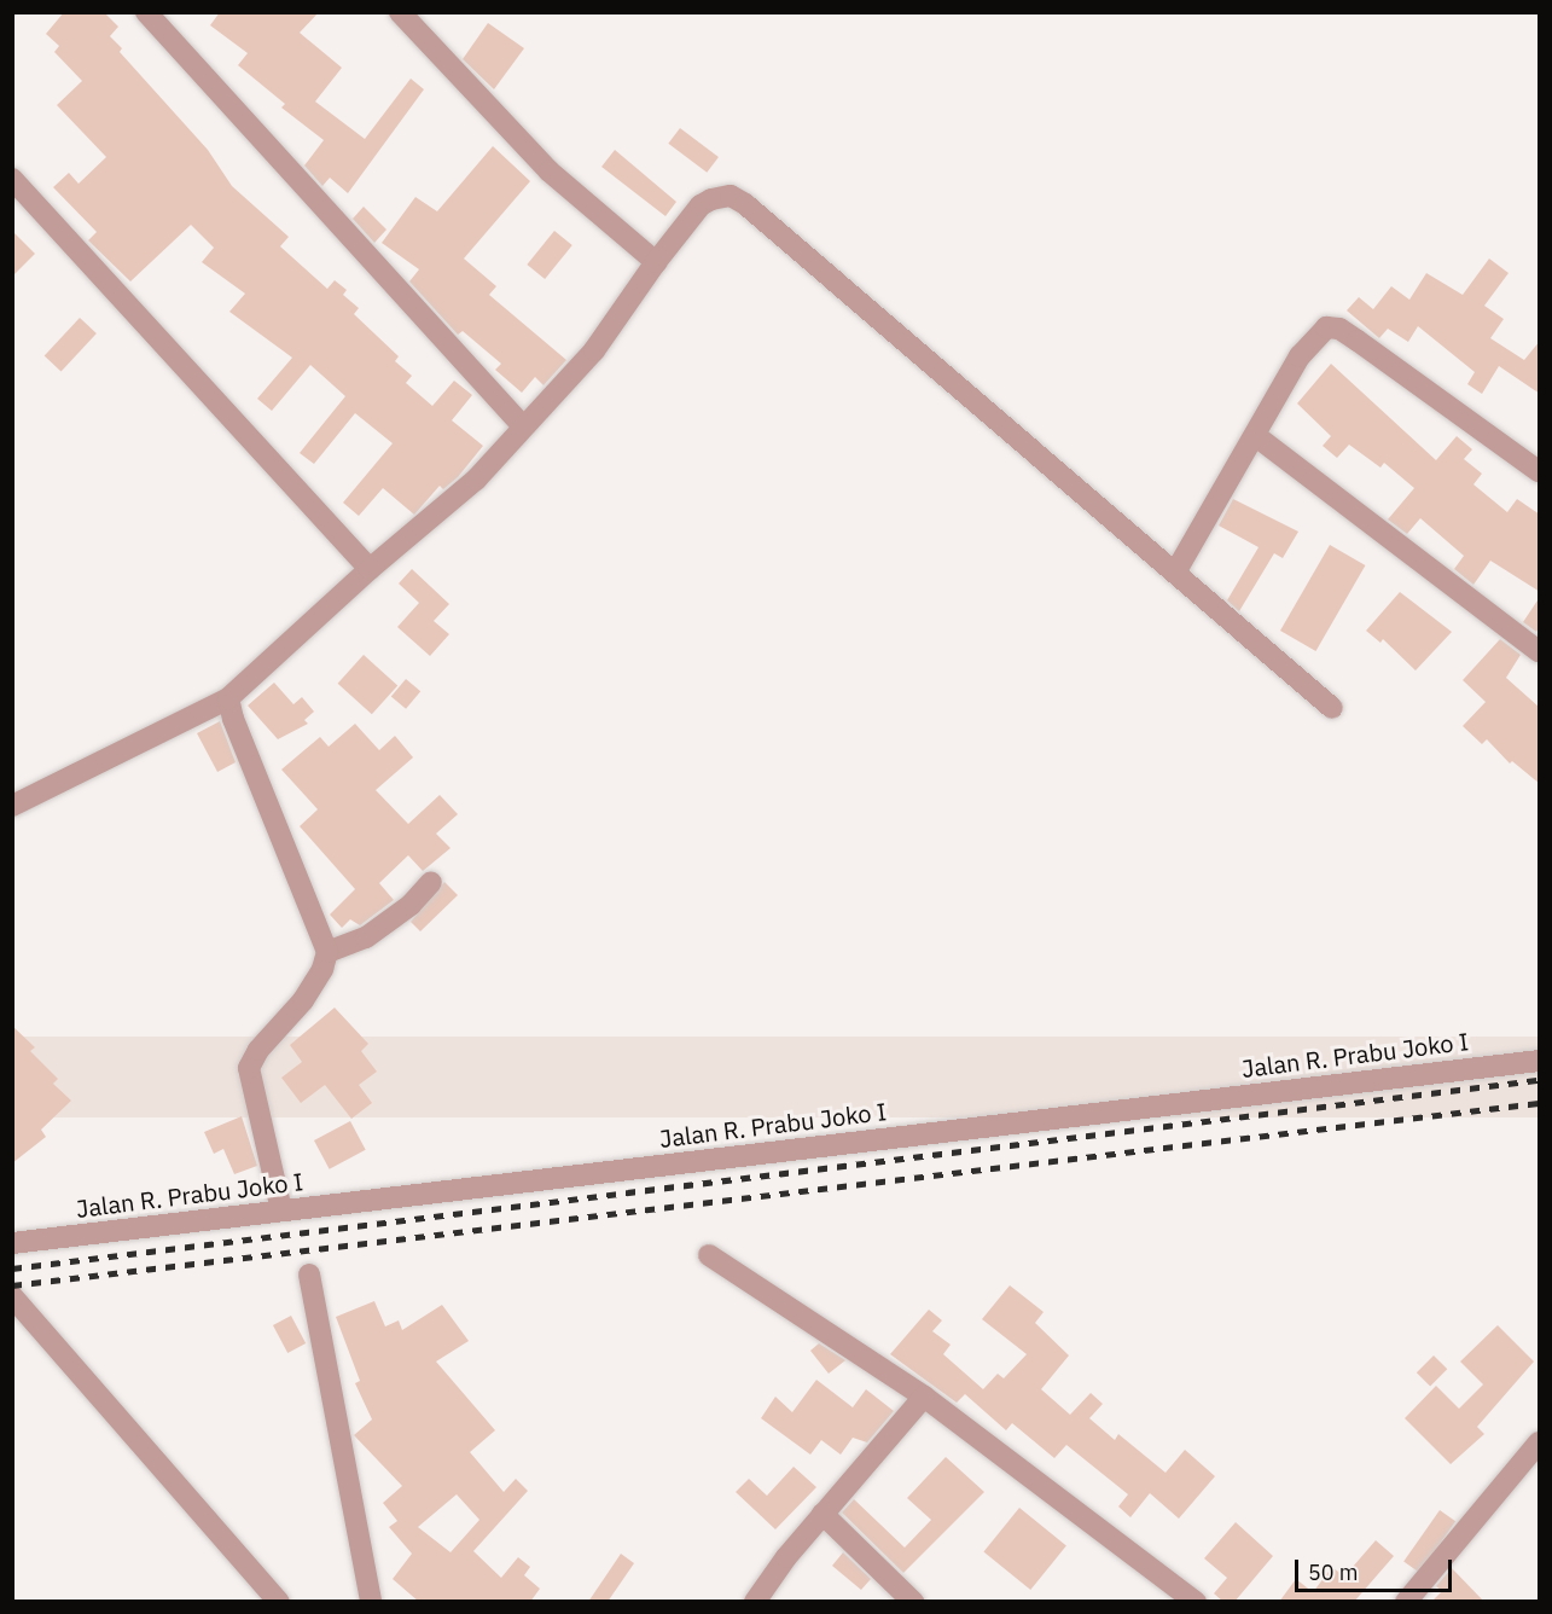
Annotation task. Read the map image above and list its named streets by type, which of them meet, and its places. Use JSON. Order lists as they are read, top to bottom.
{
  "streets": {
    "street": ["Jalan R. Prabu Joko I"]
  },
  "scale_bar": "50 m"
}
